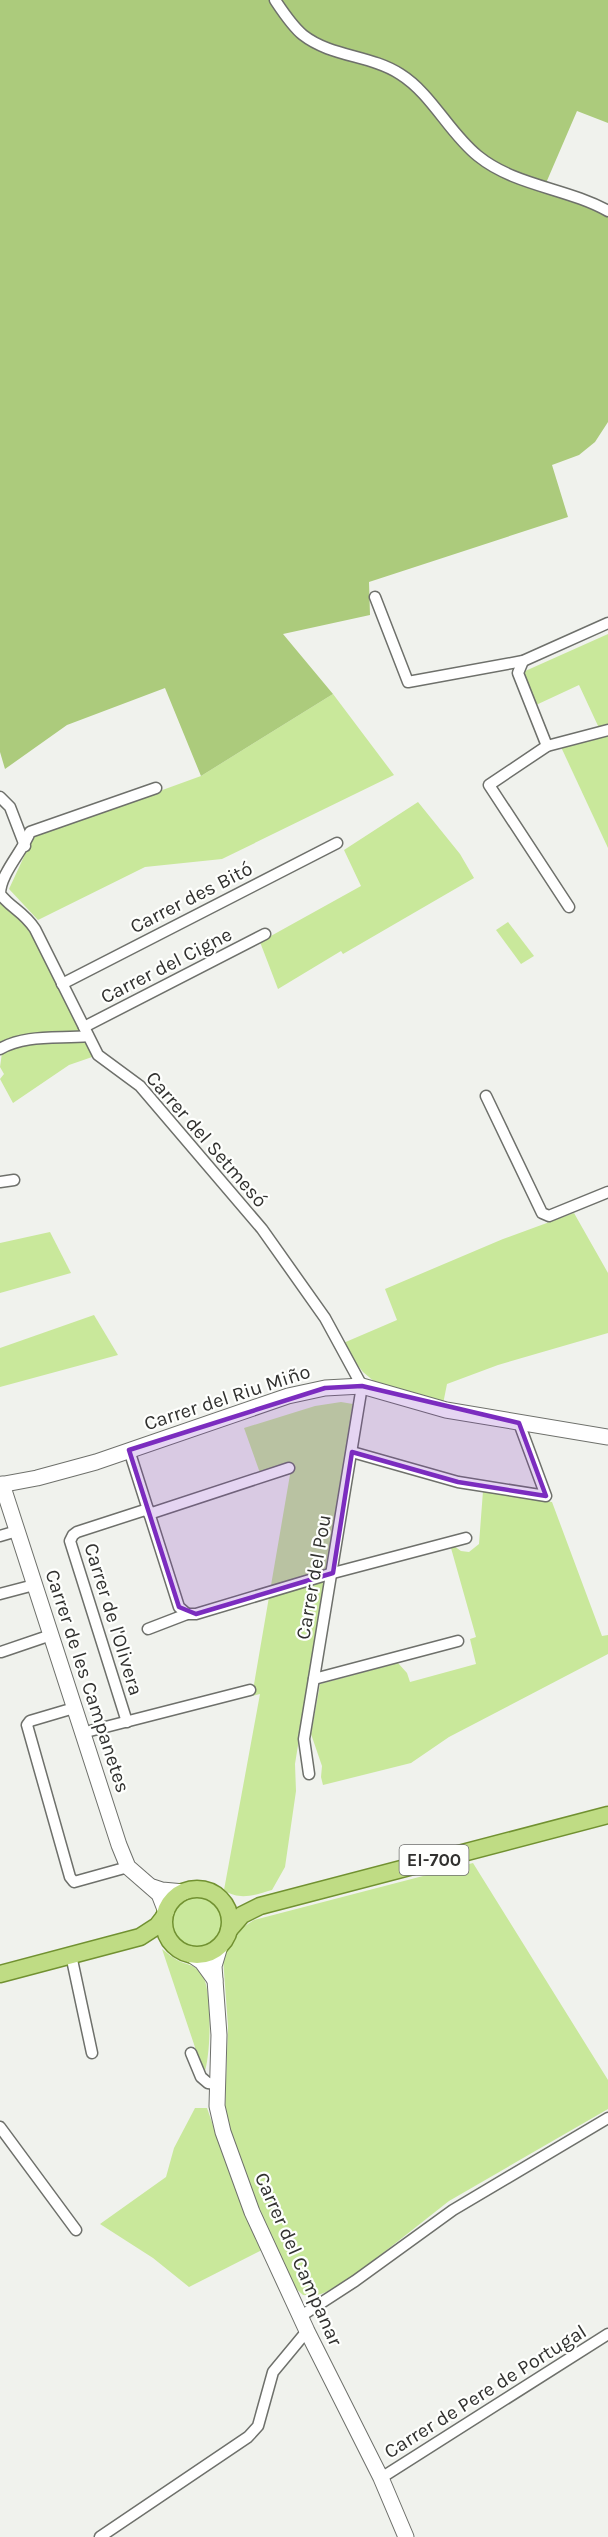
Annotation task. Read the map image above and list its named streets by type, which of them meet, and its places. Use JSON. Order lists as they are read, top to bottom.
{
  "streets": {
    "main road": ["EI-700"],
    "street": [
      "Carrer des Bitó",
      "Carrer del Cigne",
      "Carrer del Setmesó",
      "Carrer del Riu Miño",
      "Carrer del Pou",
      "Carrer de l'Olivera",
      "Carrer de les Campanetes",
      "Carrer del Campanar",
      "Carrer de Pere de Portugal"
    ]
  },
  "crossings": [
    ["Carrer des Bitó", "Carrer del Setmesó"],
    ["Carrer del Cigne", "Carrer del Setmesó"],
    ["Carrer del Setmesó", "Carrer del Riu Miño"],
    ["Carrer del Setmesó", "Carrer del Pou"],
    ["Carrer del Riu Miño", "Carrer del Pou"],
    ["Carrer del Riu Miño", "Carrer de les Campanetes"],
    ["EI-700", "Carrer del Campanar"],
    ["Carrer del Campanar", "Carrer de Pere de Portugal"]
  ]
}
